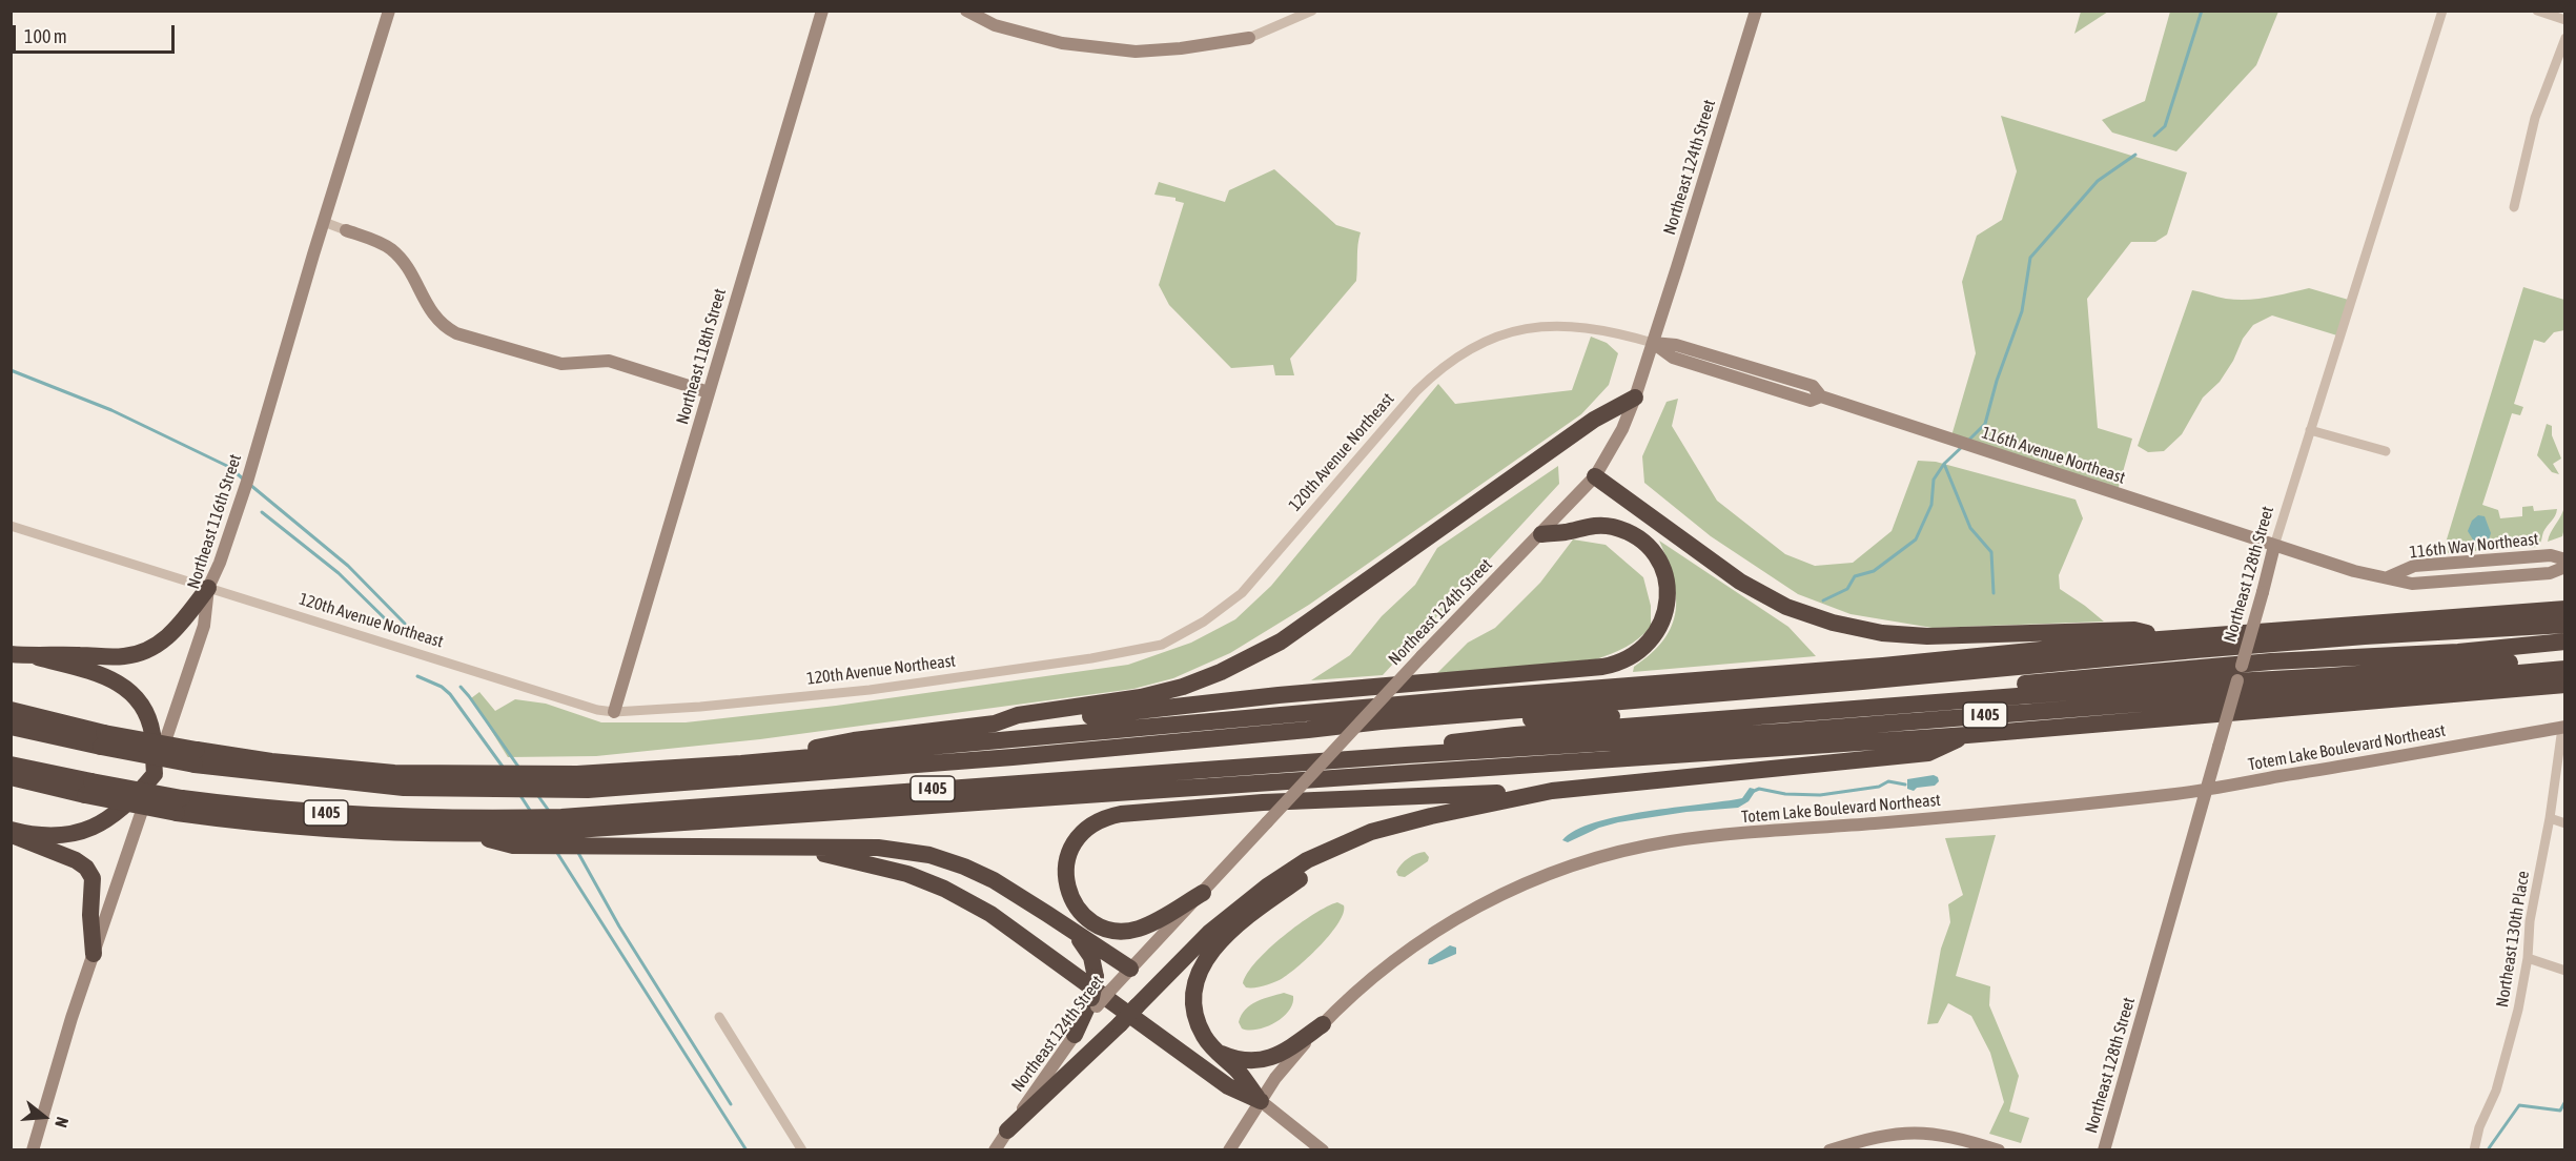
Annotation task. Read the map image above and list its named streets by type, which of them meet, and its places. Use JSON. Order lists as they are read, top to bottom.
{
  "streets": {
    "highway": ["I 405"],
    "street": [
      "Northeast 124th Street",
      "Northeast 118th Street",
      "120th Avenue Northeast",
      "116th Avenue Northeast",
      "Northeast 116th Street",
      "116th Way Northeast",
      "Northeast 128th Street",
      "Totem Lake Boulevard Northeast",
      "Northeast 130th Place"
    ]
  },
  "crossings": [
    ["Northeast 124th Street", "120th Avenue Northeast"],
    ["Northeast 124th Street", "116th Avenue Northeast"],
    ["Northeast 118th Street", "120th Avenue Northeast"],
    ["120th Avenue Northeast", "116th Avenue Northeast"],
    ["120th Avenue Northeast", "Northeast 116th Street"],
    ["116th Avenue Northeast", "116th Way Northeast"],
    ["116th Avenue Northeast", "Northeast 128th Street"],
    ["116th Way Northeast", "Northeast 128th Street"],
    ["Northeast 128th Street", "Totem Lake Boulevard Northeast"],
    ["Totem Lake Boulevard Northeast", "Northeast 130th Place"]
  ],
  "scale_bar": "100 m",
  "north": "right"
}
